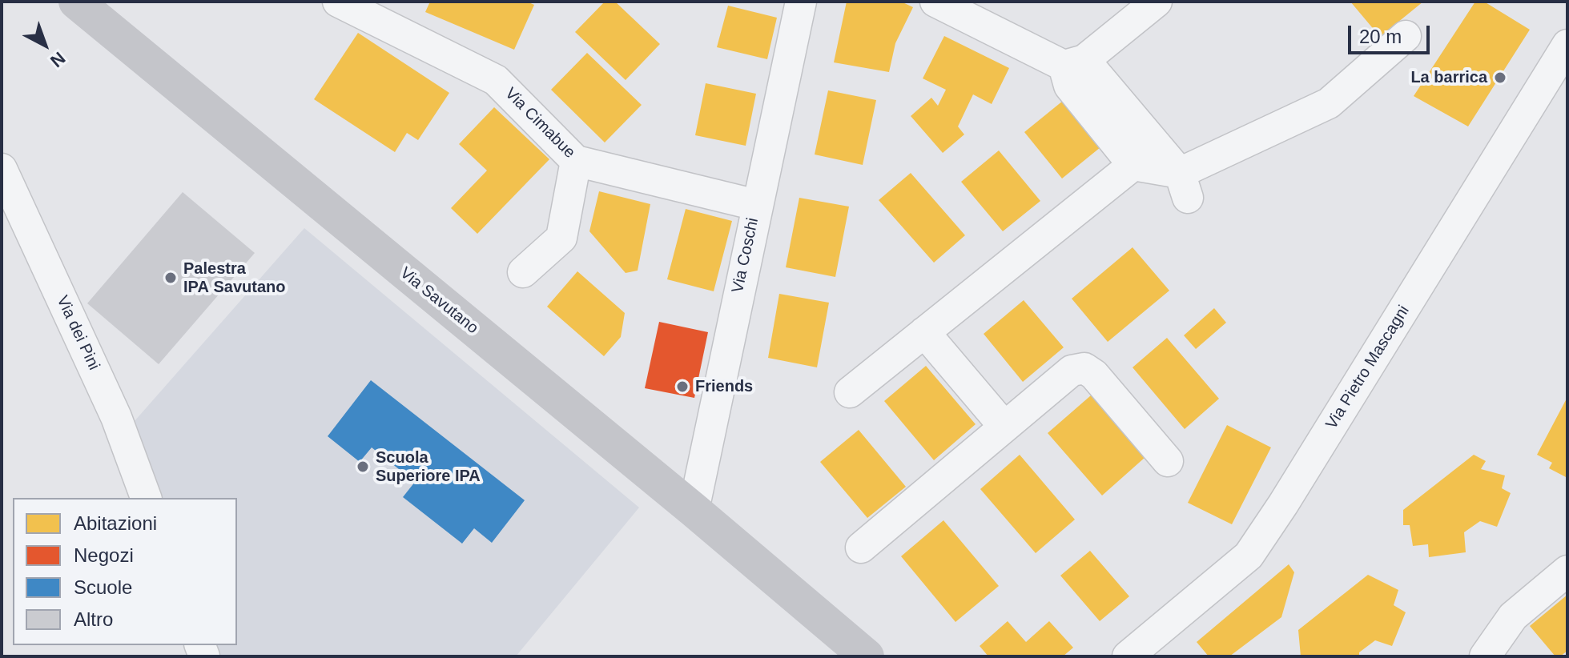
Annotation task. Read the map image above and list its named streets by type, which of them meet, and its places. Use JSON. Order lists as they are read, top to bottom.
{
  "streets": {
    "street": [
      "Via Cimabue",
      "Via Coschi",
      "Via Savutano",
      "Via dei Pini",
      "Via Pietro Mascagni"
    ]
  },
  "crossings": [
    ["Via Cimabue", "Via Coschi"],
    ["Via Coschi", "Via Savutano"]
  ],
  "places": [
    "La barrica",
    "Palestra IPA Savutano",
    "Friends",
    "Scuola Superiore IPA"
  ],
  "legend": [
    "Abitazioni",
    "Negozi",
    "Scuole",
    "Altro"
  ],
  "scale_bar": "20 m",
  "north": "bottom right"
}
